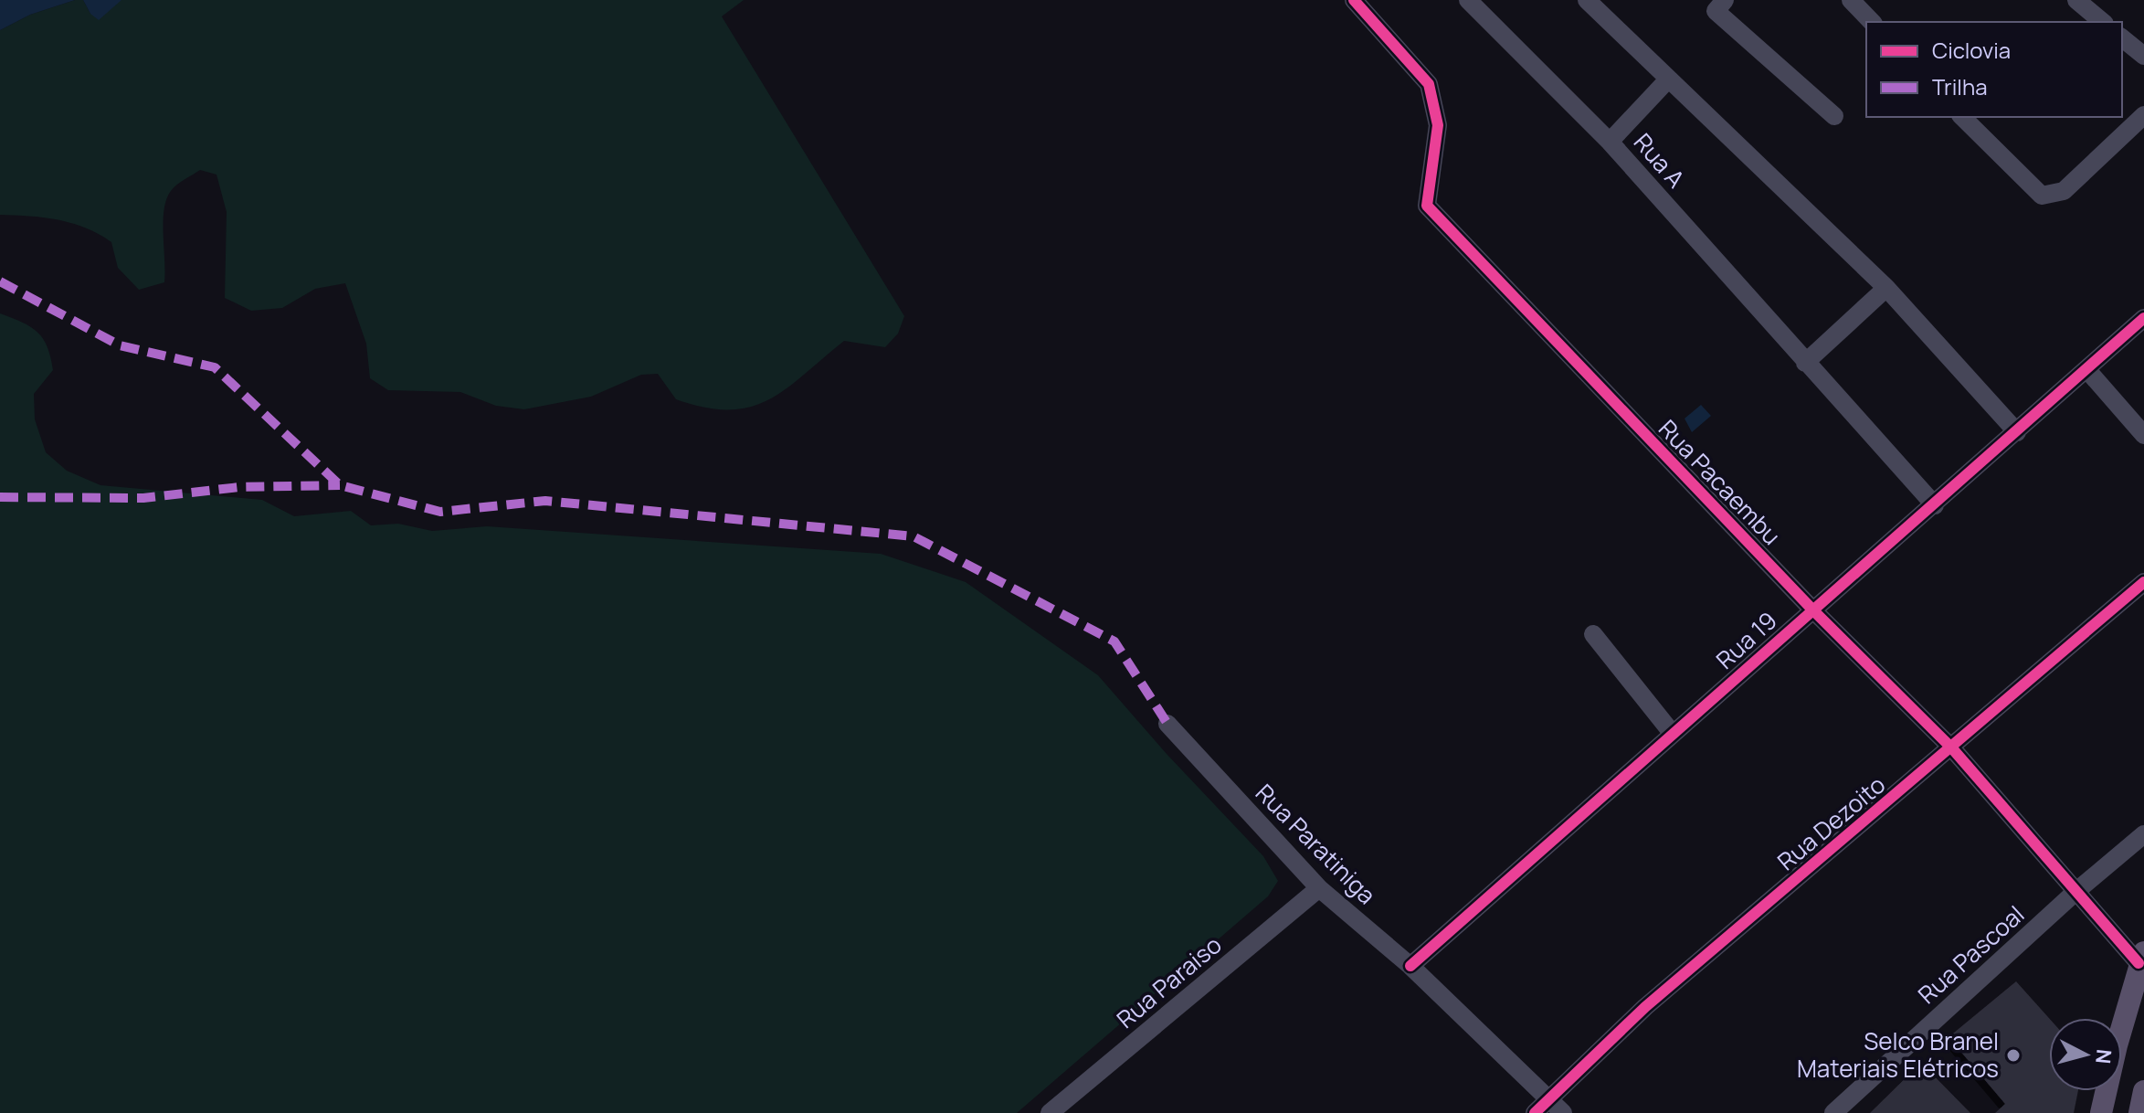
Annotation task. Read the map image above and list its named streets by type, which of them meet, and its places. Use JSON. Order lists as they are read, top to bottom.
{
  "streets": {
    "street": [
      "Rua A",
      "Rua Pacaembu",
      "Rua 19",
      "Rua Dezoito",
      "Rua Paratiniga",
      "Rua Pascoal",
      "Rua Paraiso"
    ]
  },
  "crossings": [
    ["Rua A", "Rua 19"],
    ["Rua Pacaembu", "Rua 19"],
    ["Rua Pacaembu", "Rua Dezoito"],
    ["Rua Pacaembu", "Rua Pascoal"],
    ["Rua 19", "Rua Paratiniga"],
    ["Rua Dezoito", "Rua Paratiniga"],
    ["Rua Paratiniga", "Rua Paraiso"]
  ],
  "places": ["Selco Branel Materiais Elétricos"],
  "legend": ["Ciclovia", "Trilha"],
  "north": "right"
}
